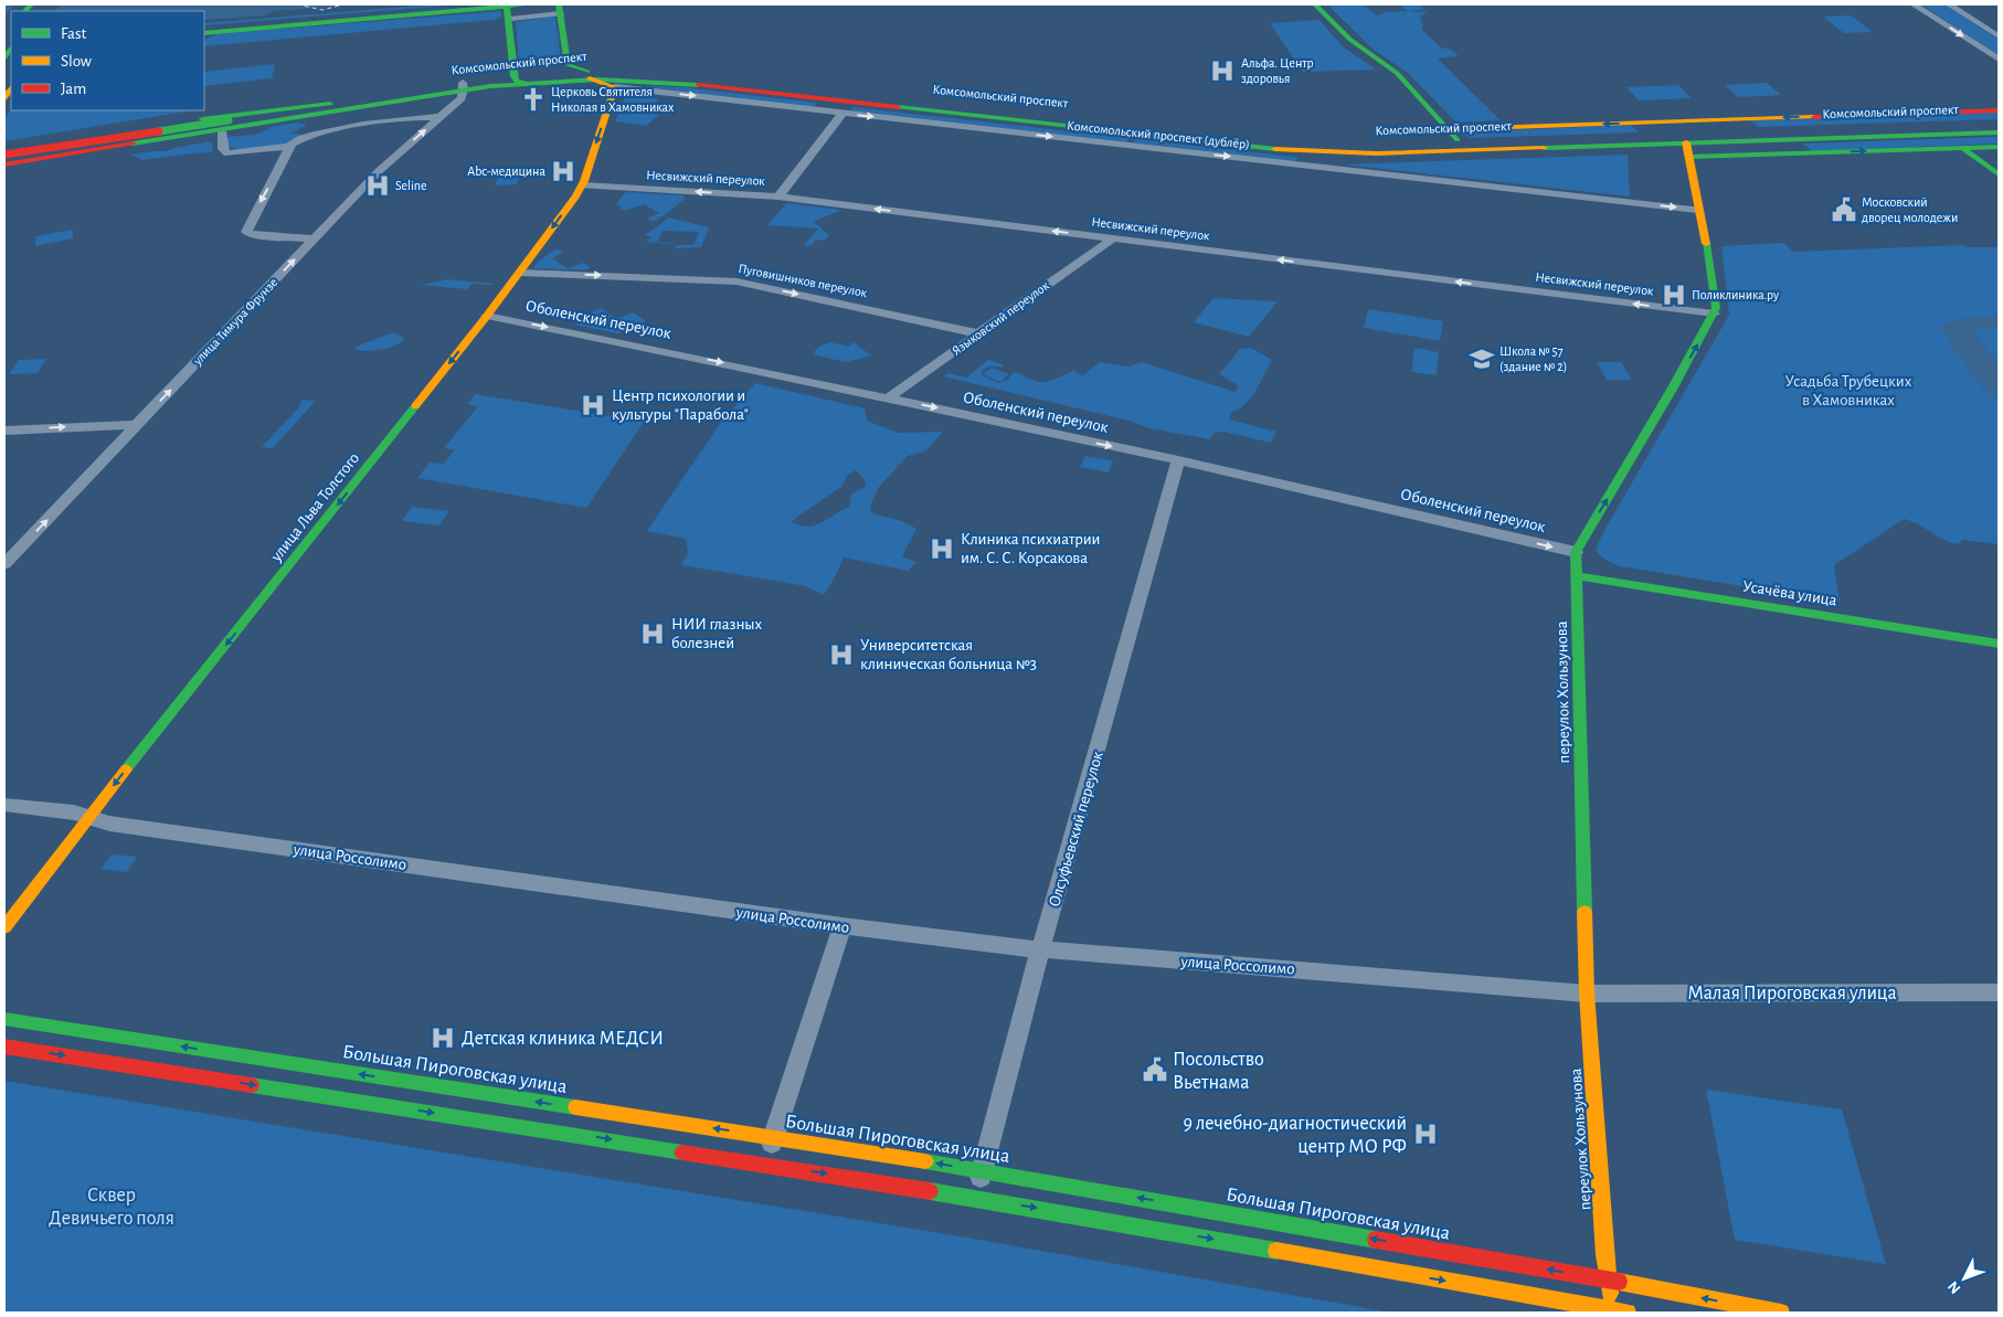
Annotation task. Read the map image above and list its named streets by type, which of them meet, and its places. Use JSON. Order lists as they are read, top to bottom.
{
  "streets": {
    "main road": [
      "Комсомольский проспект",
      "улица Льва Толстого",
      "Усачёва улица",
      "переулок Хользунова",
      "Большая Пироговская улица"
    ],
    "street": [
      "Комсомольский проспект (дублёр)",
      "Несвижский переулок",
      "Пуговишников переулок",
      "Языковский переулок",
      "Оболенский переулок",
      "улица Тимура Фрунзе",
      "Олсуфьевский переулок",
      "улица Россолимо",
      "Малая Пироговская улица"
    ]
  },
  "crossings": [
    ["Комсомольский проспект", "Комсомольский проспект (дублёр)"],
    ["Комсомольский проспект", "улица Тимура Фрунзе"],
    ["Комсомольский проспект", "улица Льва Толстого"],
    ["Комсомольский проспект (дублёр)", "улица Льва Толстого"],
    ["Несвижский переулок", "Языковский переулок"],
    ["Несвижский переулок", "улица Льва Толстого"],
    ["Пуговишников переулок", "Языковский переулок"],
    ["Пуговишников переулок", "улица Льва Толстого"],
    ["Языковский переулок", "Оболенский переулок"],
    ["Оболенский переулок", "улица Льва Толстого"],
    ["Оболенский переулок", "переулок Хользунова"],
    ["Оболенский переулок", "Олсуфьевский переулок"],
    ["улица Льва Толстого", "улица Россолимо"],
    ["Усачёва улица", "переулок Хользунова"],
    ["переулок Хользунова", "улица Россолимо"],
    ["переулок Хользунова", "Малая Пироговская улица"],
    ["переулок Хользунова", "Большая Пироговская улица"],
    ["Олсуфьевский переулок", "улица Россолимо"],
    ["Олсуфьевский переулок", "Большая Пироговская улица"],
    ["улица Россолимо", "Малая Пироговская улица"]
  ],
  "one_way": [
    "Комсомольский проспект (дублёр)",
    "Несвижский переулок",
    "Пуговишников переулок",
    "Оболенский переулок",
    "улица Тимура Фрунзе",
    "улица Льва Толстого"
  ],
  "parks": ["Усадьба Трубецких в Хамовниках", "Сквер Девичьего поля"],
  "places": {
    "hospital": [
      "Альфа. Центр здоровья",
      "Abc-медицина",
      "Seline",
      "Поликлиника.ру",
      "Центр психологии и культуры \"Парабола\"",
      "Клиника психиатрии им. С. С. Корсакова",
      "НИИ глазных болезней",
      "Университетская клиническая больница №3",
      "Детская клиника МЕДСИ",
      "9 лечебно-диагностический центр МО РФ"
    ],
    "church": ["Церковь Святителя Николая в Хамовниках"],
    "public building": ["Московский дворец молодежи", "Посольство Вьетнама"],
    "school or university": ["Школа № 57 (здание № 2)"]
  },
  "legend": ["Fast", "Slow", "Jam"],
  "north": "bottom left"
}
